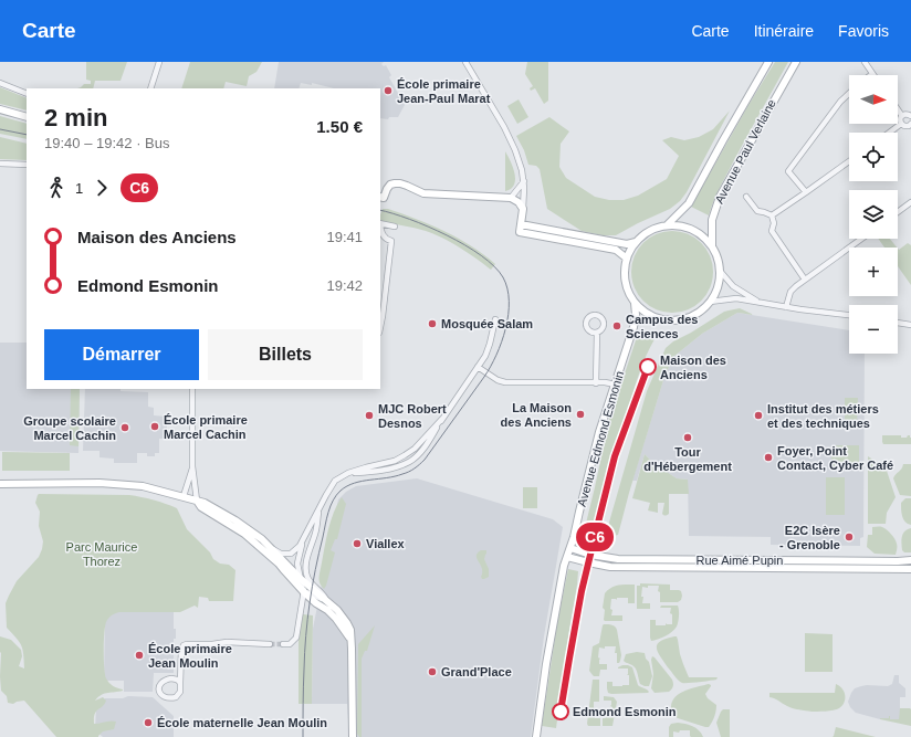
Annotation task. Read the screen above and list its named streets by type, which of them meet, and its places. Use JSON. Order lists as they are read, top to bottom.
{
  "streets": {
    "main road": ["Avenue Paul Verlaine", "Avenue Edmond Esmonin", "Rue Aimé Pupin"]
  },
  "crossings": [
    ["Avenue Paul Verlaine", "Avenue Edmond Esmonin"],
    ["Avenue Edmond Esmonin", "Rue Aimé Pupin"]
  ],
  "parks": ["Parc Maurice Thorez"],
  "places": [
    "École primaire Jean-Paul Marat",
    "Mosquée Salam",
    "Campus des Sciences",
    "Maison des Anciens",
    "La Maison des Anciens",
    "MJC Robert Desnos",
    "Institut des métiers et des techniques",
    "École primaire Marcel Cachin",
    "Groupe scolaire Marcel Cachin",
    "Tour d'Hébergement",
    "Foyer, Point Contact, Cyber Café",
    "E2C Isère - Grenoble",
    "Viallex",
    "École primaire Jean Moulin",
    "Grand'Place",
    "Edmond Esmonin",
    "École maternelle Jean Moulin"
  ],
  "lines": ["bus line C6"],
  "north": "right",
  "page": {
    "header": "Carte",
    "nav": ["Carte", "Itinéraire", "Favoris"],
    "on_map": "C6",
    "map_buttons": ["+", "−"],
    "heading": ["2 min", "19:40 – 19:42 · Bus", "1.50 €"],
    "legs": ["1", "C6"],
    "list": [
      {
        "name": "Maison des Anciens",
        "value": "19:41"
      },
      {
        "name": "Edmond Esmonin",
        "value": "19:42"
      }
    ],
    "buttons": ["Démarrer", "Billets"]
  }
}
